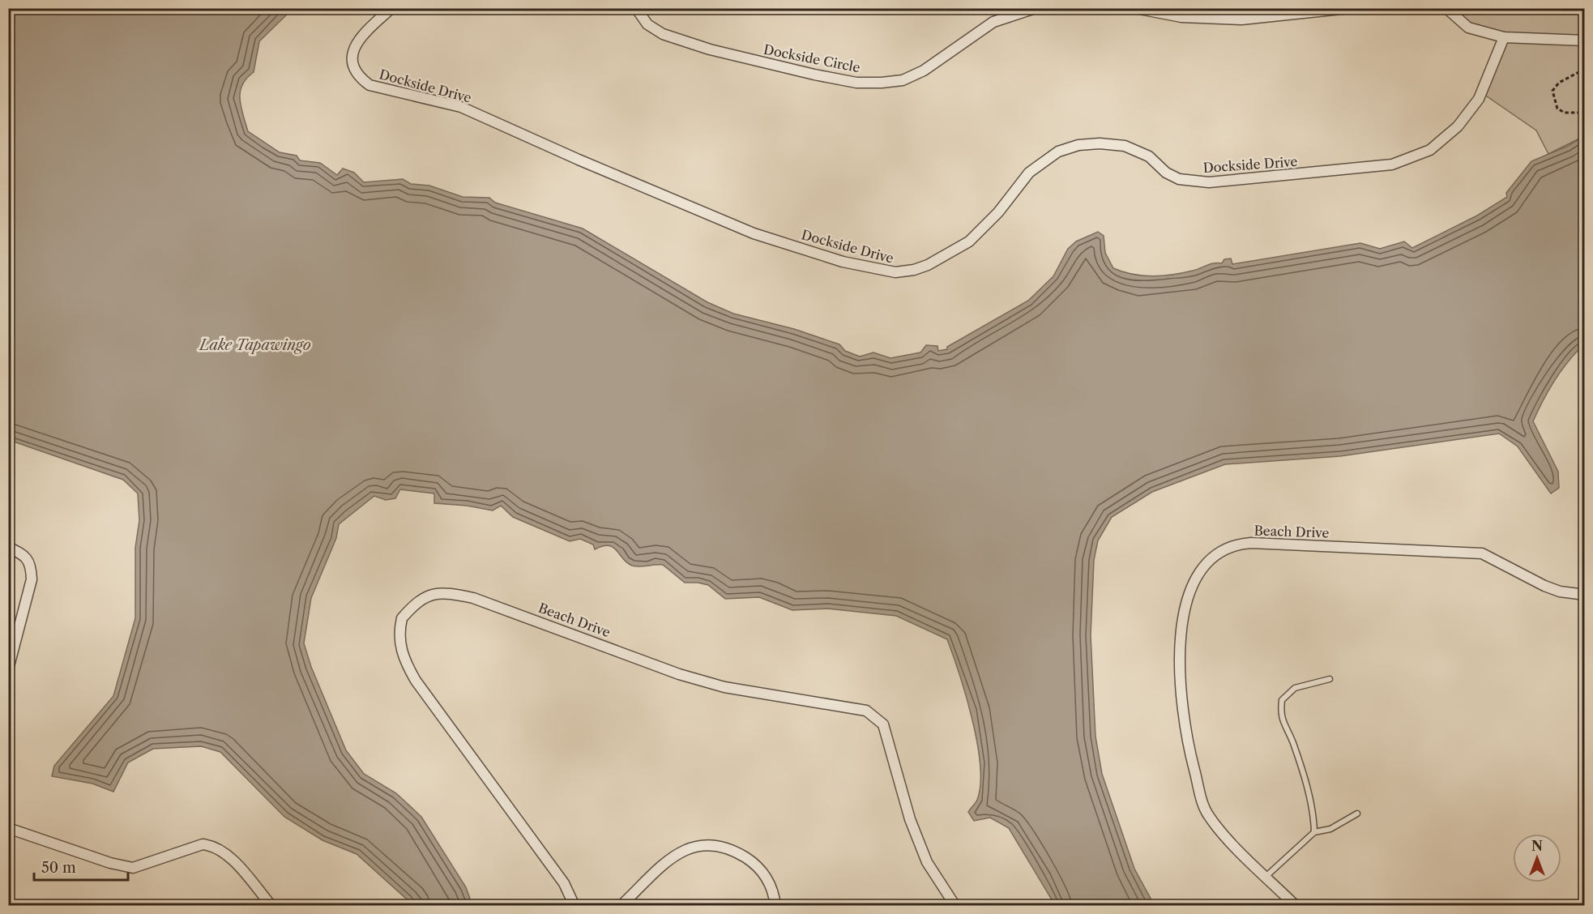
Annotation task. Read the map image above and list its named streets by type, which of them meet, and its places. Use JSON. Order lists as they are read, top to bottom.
{
  "streets": {
    "street": ["Dockside Circle", "Dockside Drive", "Beach Drive"]
  },
  "water": ["Lake Tapawingo"],
  "scale_bar": "50 m",
  "north": "top"
}
